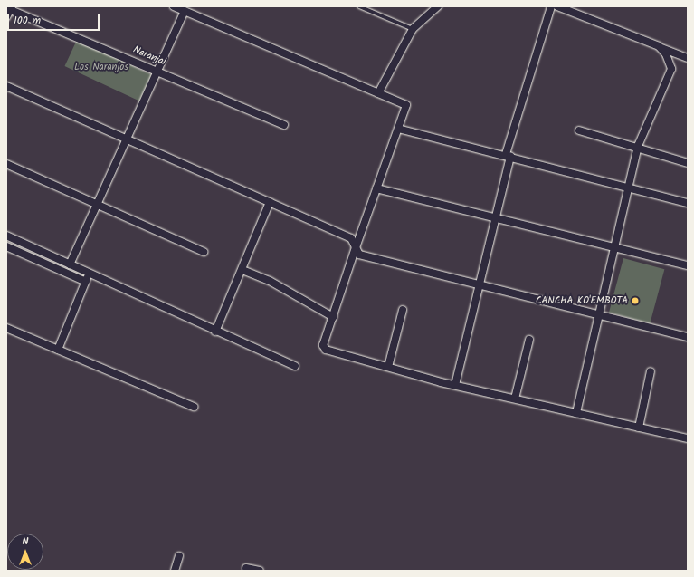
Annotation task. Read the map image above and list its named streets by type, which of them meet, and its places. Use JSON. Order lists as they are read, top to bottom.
{
  "streets": {
    "street": ["Naranjal"]
  },
  "parks": ["Los Naranjos"],
  "places": ["CANCHA KO'EMBOTA"],
  "scale_bar": "100 m",
  "north": "top"
}
